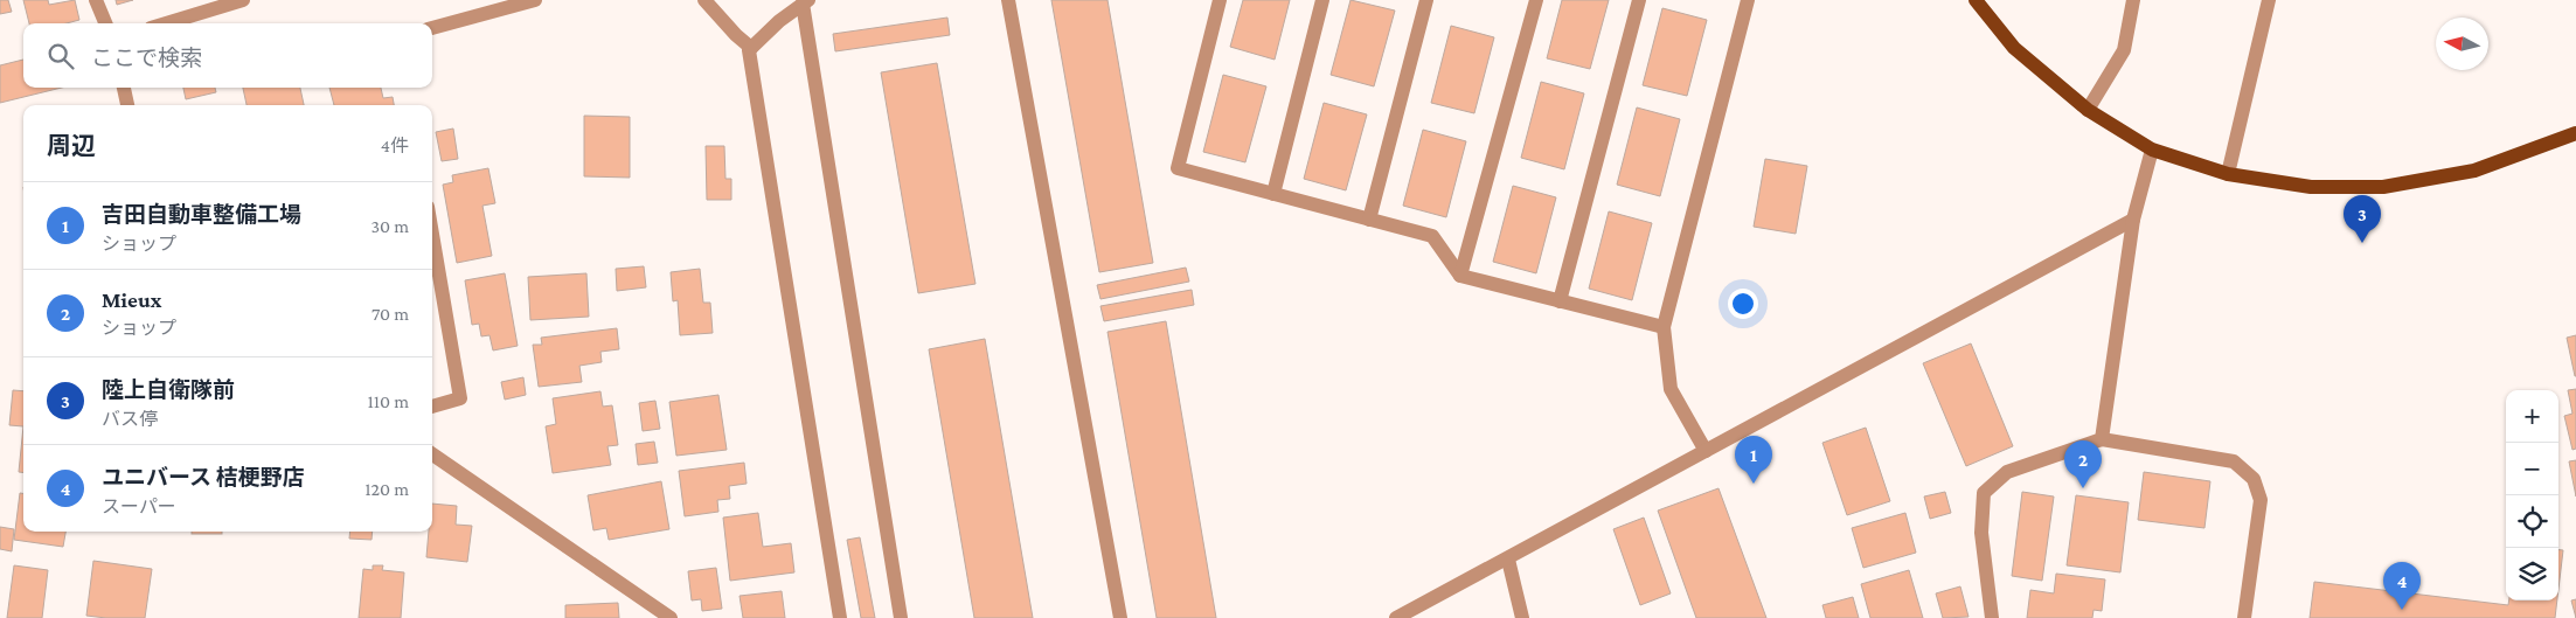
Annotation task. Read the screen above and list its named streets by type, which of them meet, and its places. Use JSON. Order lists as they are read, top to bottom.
{
  "north": "left",
  "page": {
    "search": "ここで検索",
    "heading": ["周辺", "4件"],
    "list": [
      {
        "mark": "1",
        "name": "吉田自動車整備工場",
        "note": "ショップ",
        "value": "30 m"
      },
      {
        "mark": "2",
        "name": "Mieux",
        "note": "ショップ",
        "value": "70 m"
      },
      {
        "mark": "3",
        "name": "陸上自衛隊前",
        "note": "バス停",
        "value": "110 m"
      },
      {
        "mark": "4",
        "name": "ユニバース 桔梗野店",
        "note": "スーパー",
        "value": "120 m"
      }
    ],
    "pins": [
      "3",
      "1",
      "2",
      "4"
    ],
    "map_buttons": ["+", "−"]
  }
}
